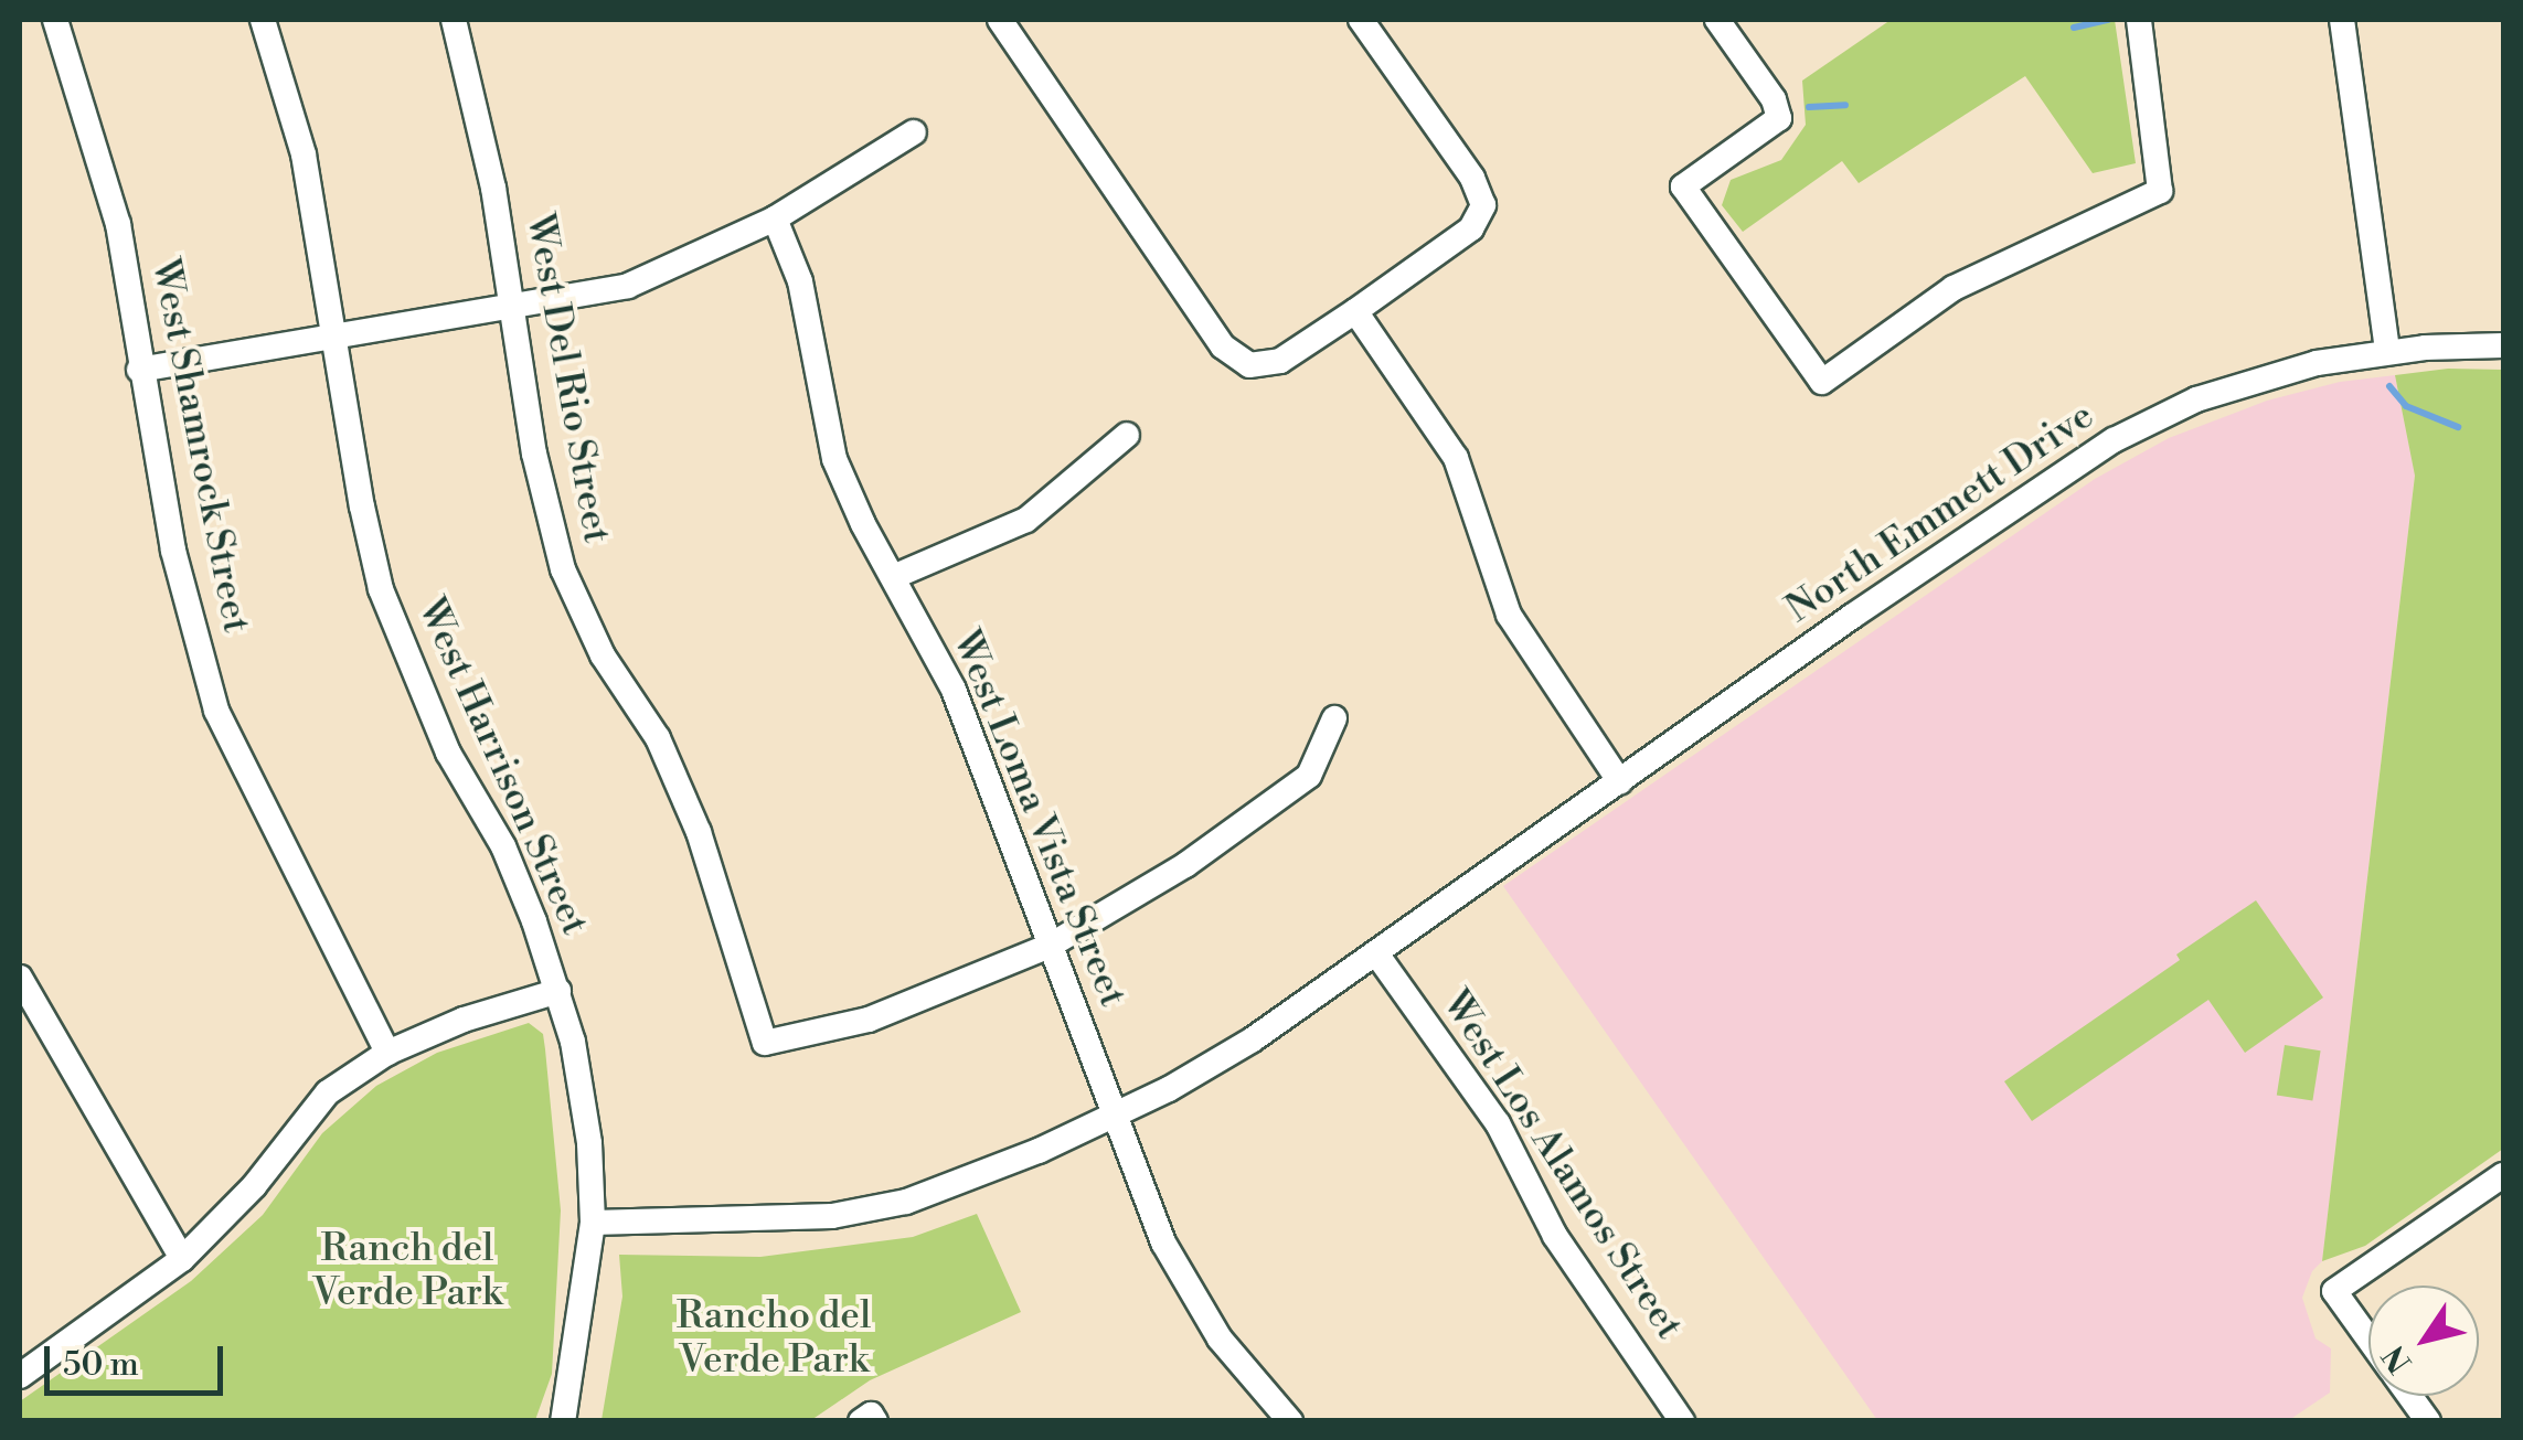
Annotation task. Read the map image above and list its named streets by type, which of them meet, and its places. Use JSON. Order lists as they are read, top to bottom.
{
  "streets": {
    "street": [
      "West Del Rio Street",
      "West Shamrock Street",
      "North Emmett Drive",
      "West Harrison Street",
      "West Loma Vista Street",
      "West Los Alamos Street"
    ]
  },
  "crossings": [
    ["West Del Rio Street", "West Loma Vista Street"],
    ["North Emmett Drive", "West Harrison Street"],
    ["North Emmett Drive", "West Loma Vista Street"],
    ["North Emmett Drive", "West Los Alamos Street"]
  ],
  "parks": ["Ranch del Verde Park", "Rancho del Verde Park"],
  "scale_bar": "50 m",
  "north": "bottom left"
}
